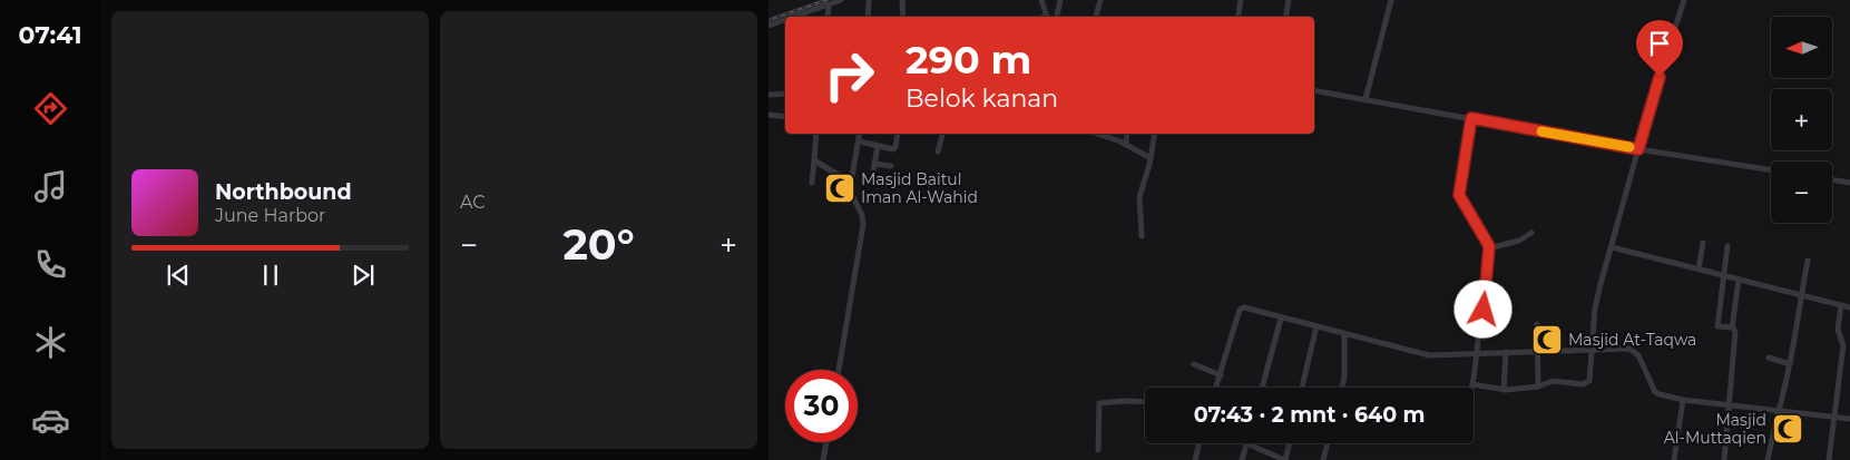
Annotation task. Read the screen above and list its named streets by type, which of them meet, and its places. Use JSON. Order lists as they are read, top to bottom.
{
  "places": {
    "mosque": ["Masjid Baitul Iman Al-Wahid", "Masjid At-Taqwa", "Masjid Al-Muttaqien"]
  },
  "north": "left",
  "page": {
    "tabs": "07:41",
    "tile": "AC",
    "map_buttons": ["+", "−"],
    "turn": ["290 m", "Belok kanan"],
    "song": ["Northbound", "June Harbor"],
    "heat": ["−", "20°", "+"],
    "limit": "30",
    "trip": "07:43 · 2 mnt · 640 m"
  }
}
